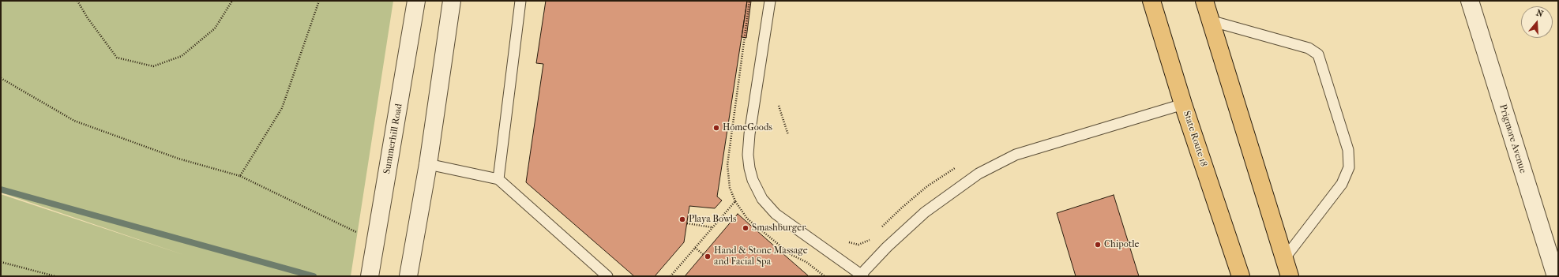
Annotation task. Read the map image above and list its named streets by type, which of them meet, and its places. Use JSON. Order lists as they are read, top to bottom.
{
  "streets": {
    "highway": ["State Route 18"],
    "street": ["Summerhill Road", "Prigmore Avenue"]
  },
  "places": [
    "HomeGoods",
    "Playa Bowls",
    "Smashburger",
    "Chipotle",
    "Hand & Stone Massage and Facial Spa"
  ],
  "north": "top"
}
